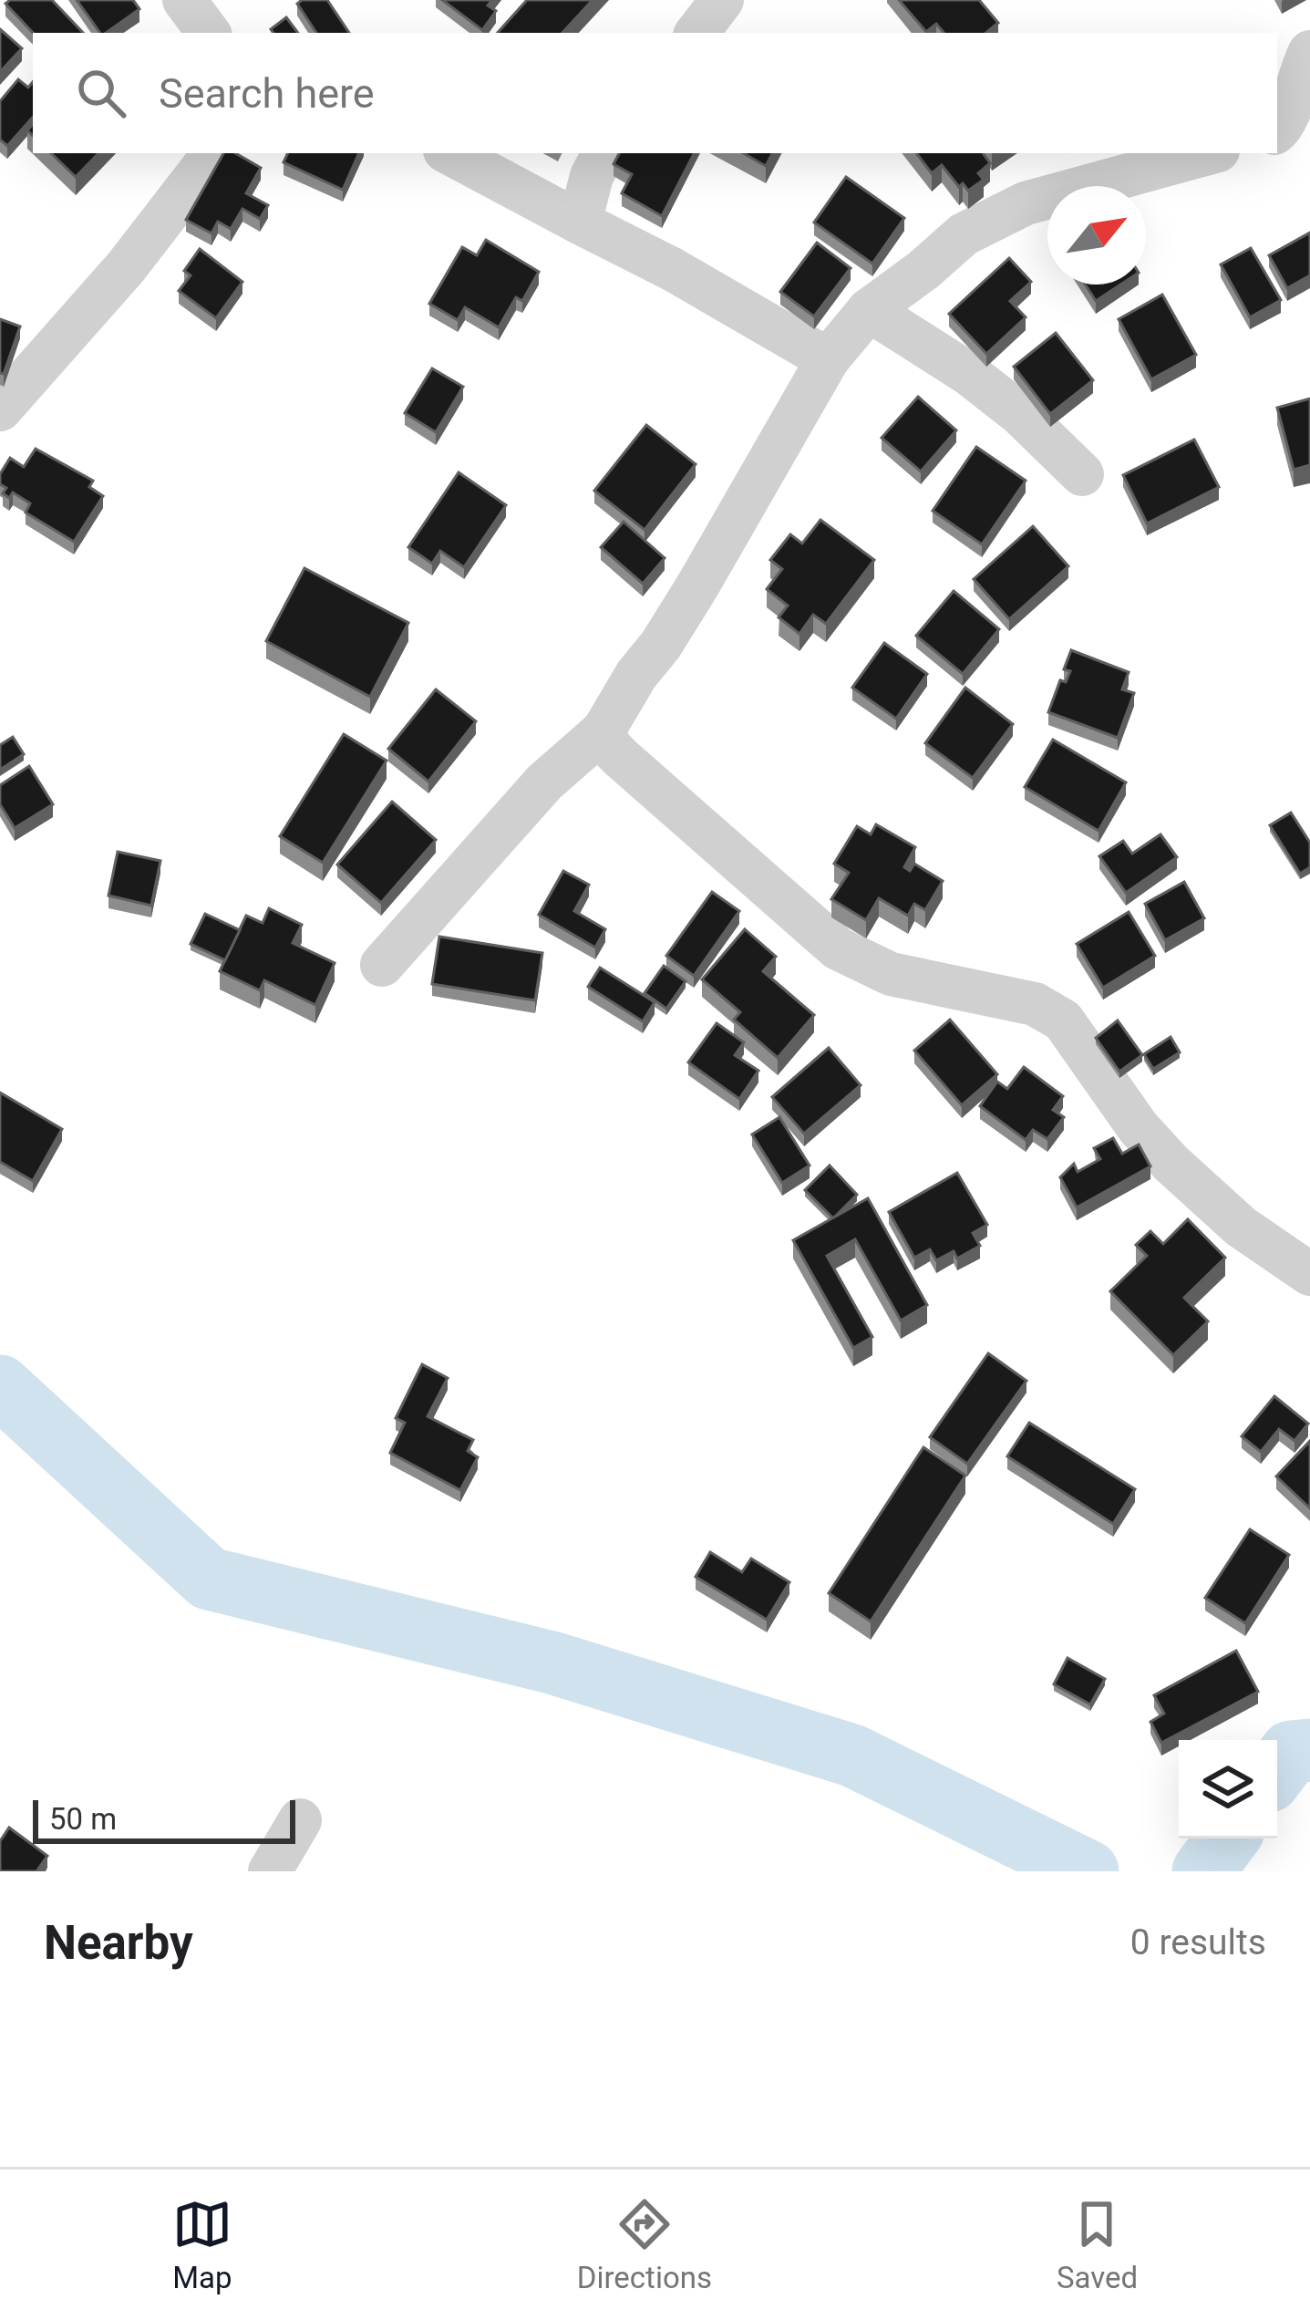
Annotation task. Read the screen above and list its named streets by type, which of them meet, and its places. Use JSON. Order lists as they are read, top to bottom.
{
  "scale_bar": "50 m",
  "north": "top right",
  "page": {
    "search": "Search here",
    "scale": "50 m",
    "heading": ["Nearby", "0 results"],
    "nav": ["Map", "Directions", "Saved"]
  }
}
